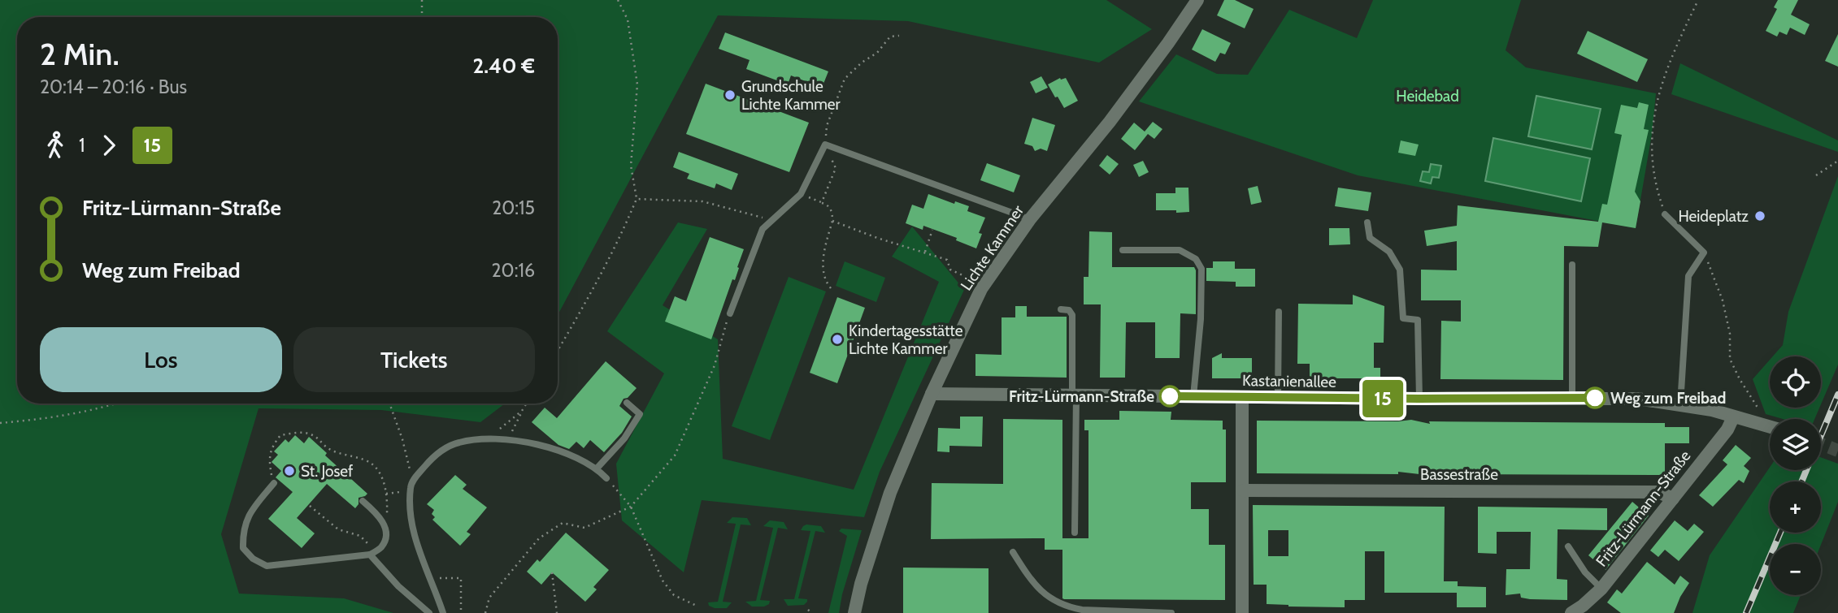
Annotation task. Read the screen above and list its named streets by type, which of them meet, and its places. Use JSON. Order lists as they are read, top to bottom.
{
  "streets": {
    "street": [
      "Lichte Kammer",
      "Kastanienallee",
      "Bassestraße",
      "Fritz-Lürmann-Straße"
    ]
  },
  "crossings": [
    ["Lichte Kammer", "Kastanienallee"],
    ["Kastanienallee", "Fritz-Lürmann-Straße"],
    ["Bassestraße", "Fritz-Lürmann-Straße"]
  ],
  "parks": ["Heidebad"],
  "places": [
    "Grundschule Lichte Kammer",
    "Heideplatz",
    "Kindertagesstätte Lichte Kammer",
    "Fritz-Lürmann-Straße",
    "Weg zum Freibad",
    "St. Josef"
  ],
  "lines": ["bus line 15"],
  "page": {
    "on_map": "15",
    "heading": ["2 Min.", "20:14 – 20:16 · Bus", "2.40 €"],
    "legs": ["1", "15"],
    "list": [
      {
        "name": "Fritz-Lürmann-Straße",
        "value": "20:15"
      },
      {
        "name": "Weg zum Freibad",
        "value": "20:16"
      }
    ],
    "buttons": ["Los", "Tickets"],
    "map_buttons": ["+", "−"]
  }
}
